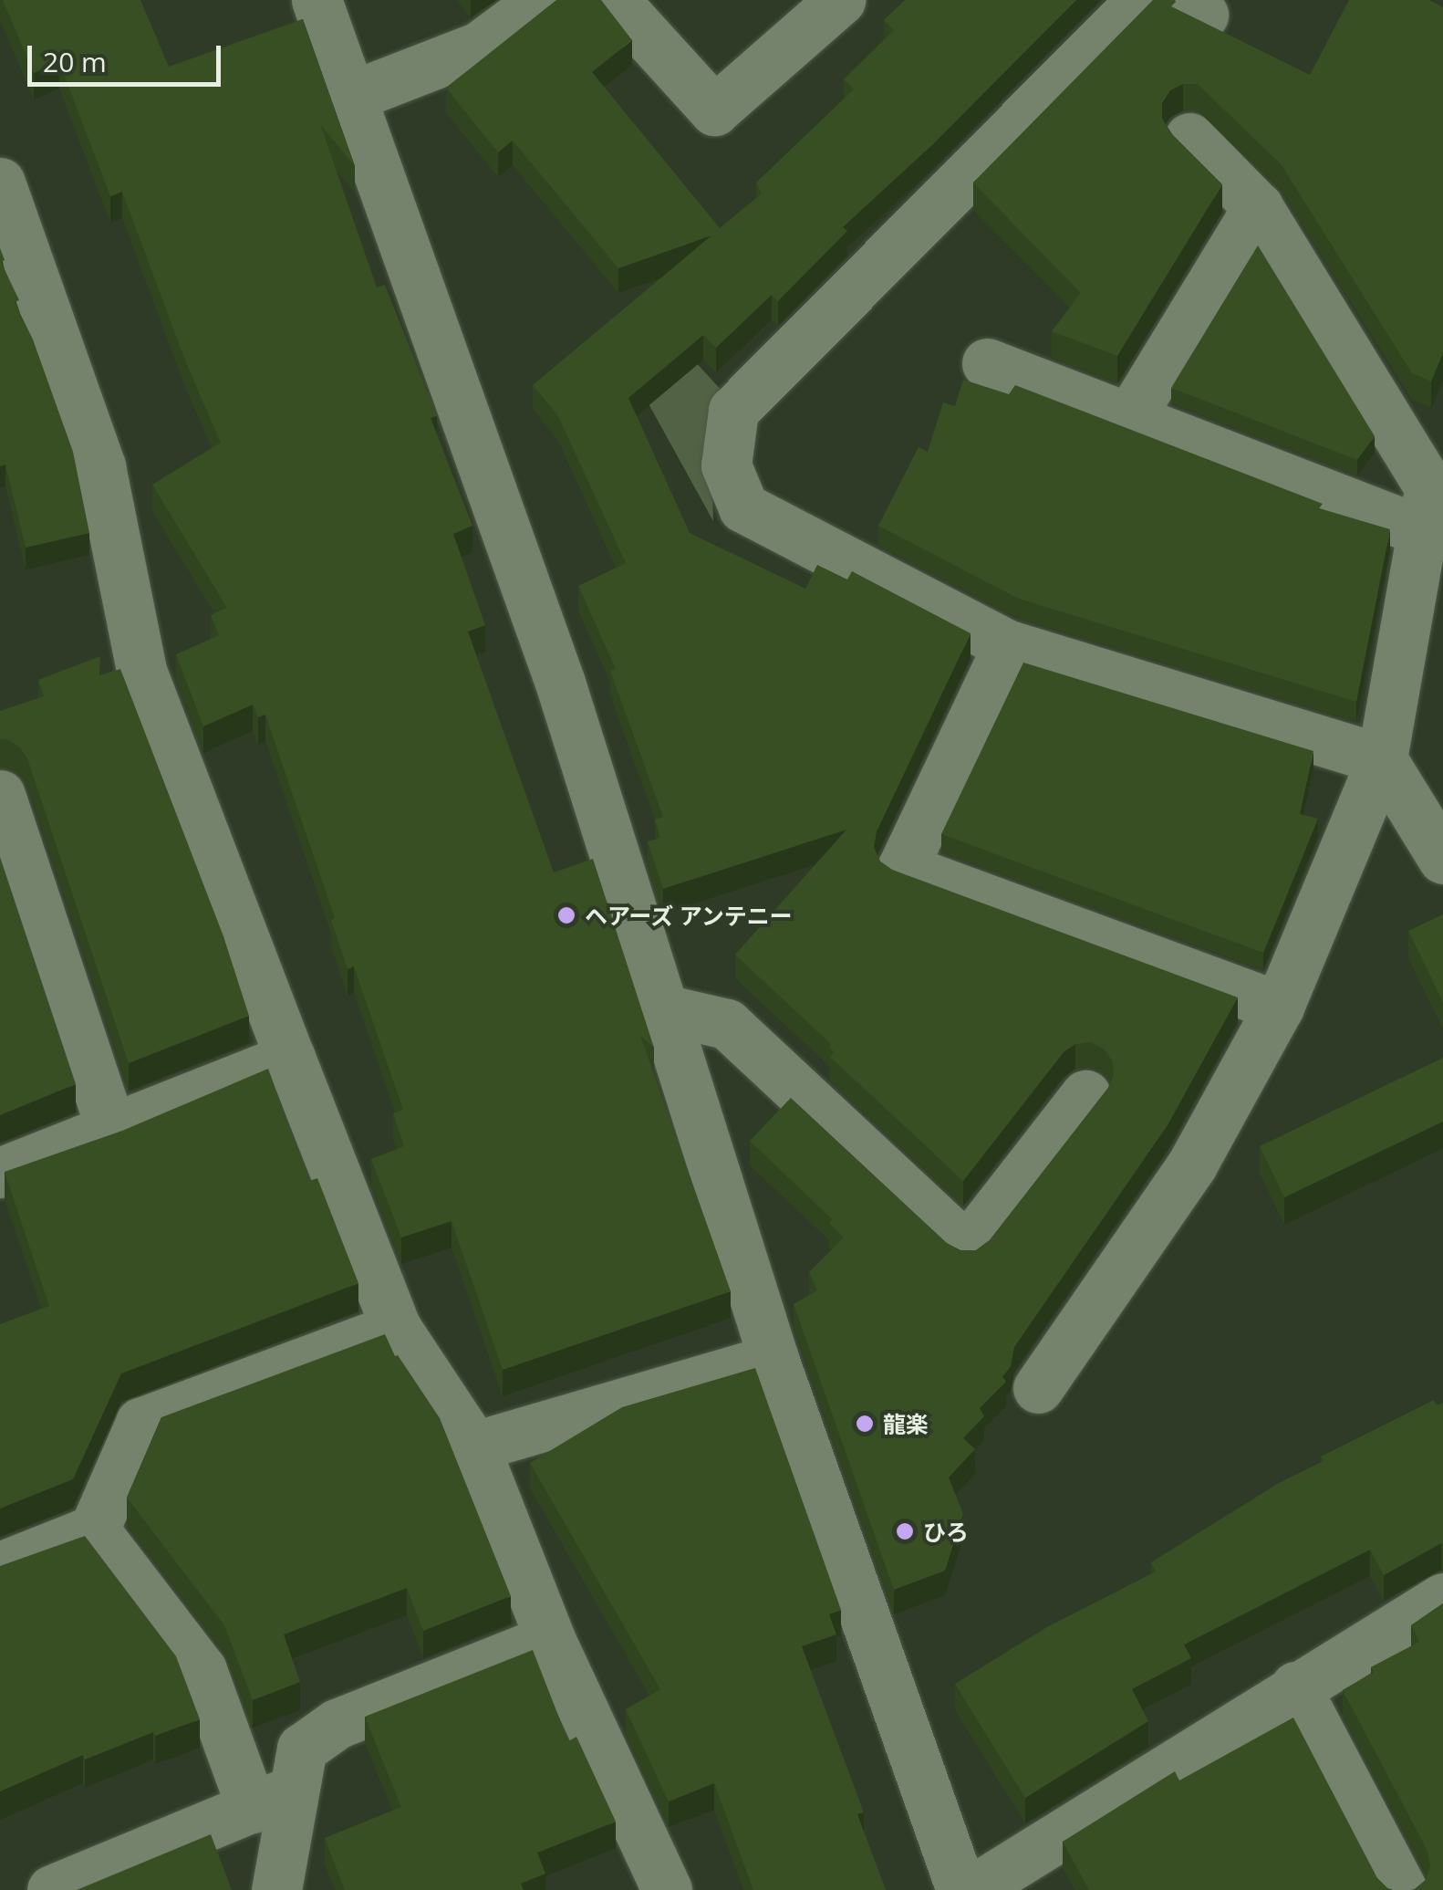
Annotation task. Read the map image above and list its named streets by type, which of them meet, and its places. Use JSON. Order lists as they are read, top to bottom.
{
  "places": ["ヘアーズ アンテニー", "龍楽", "ひろ"],
  "scale_bar": "20 m"
}
